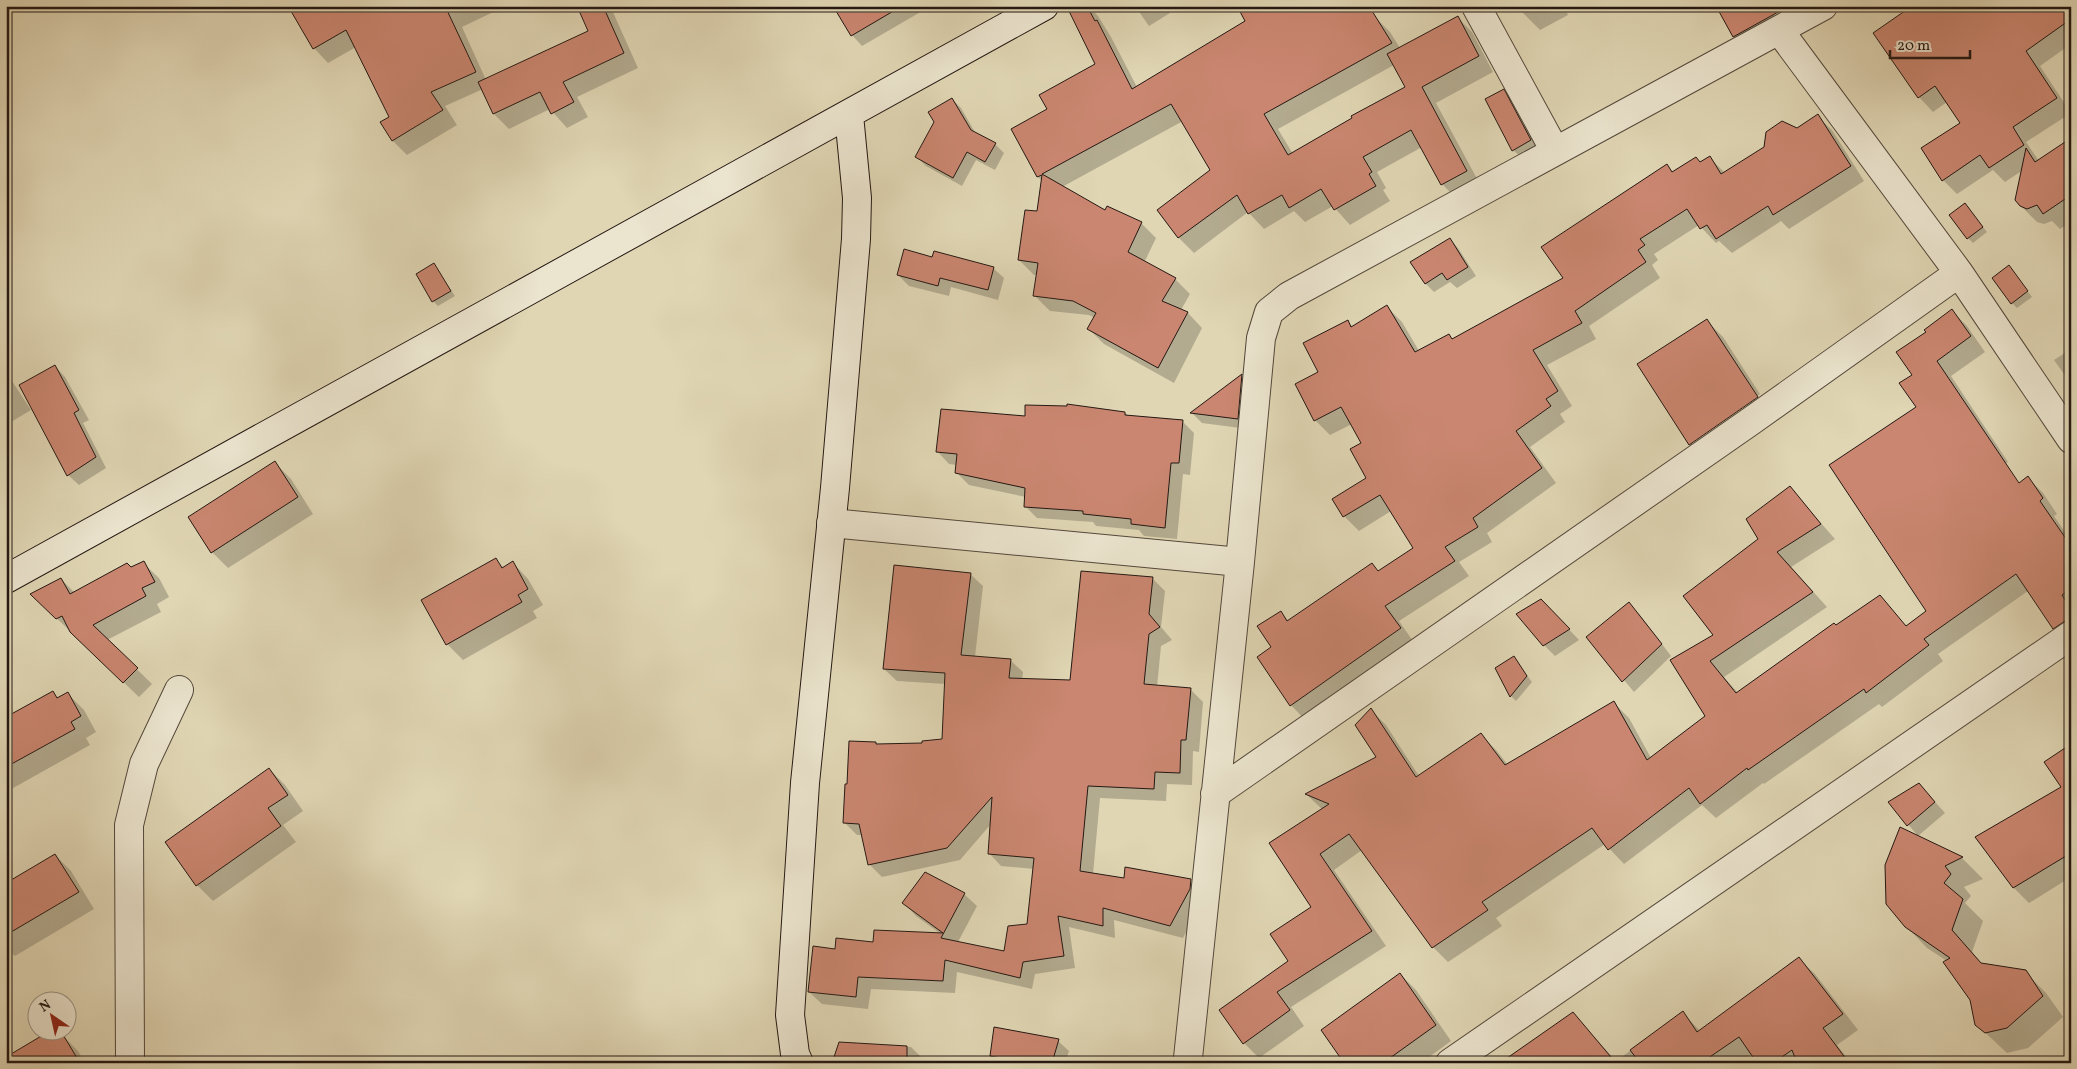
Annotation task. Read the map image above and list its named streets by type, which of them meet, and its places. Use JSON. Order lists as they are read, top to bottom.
{
  "scale_bar": "20 m",
  "north": "top left"
}
